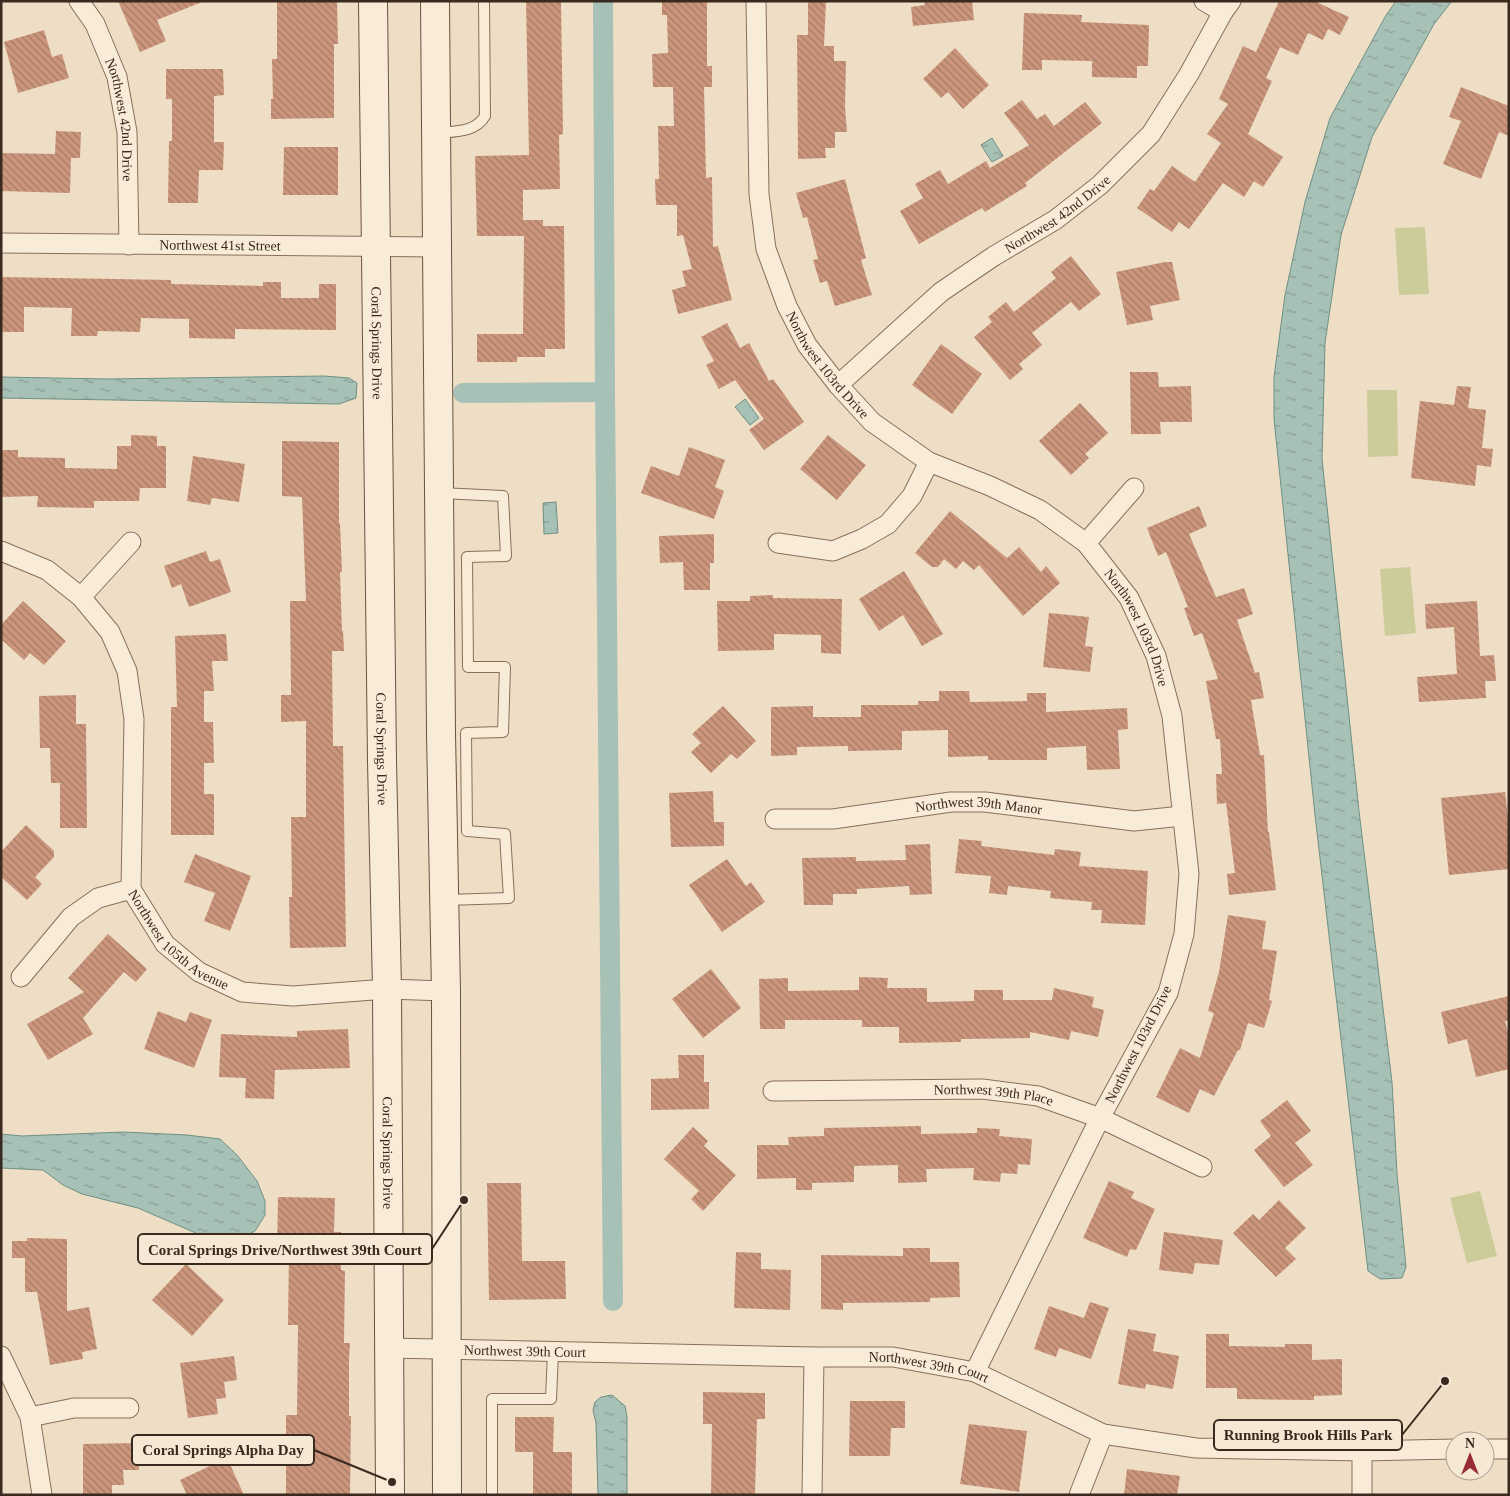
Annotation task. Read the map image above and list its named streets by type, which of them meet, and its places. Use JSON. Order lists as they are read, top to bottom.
{
  "streets": {
    "main road": ["Coral Springs Drive"],
    "street": [
      "Northwest 42nd Drive",
      "Northwest 41st Street",
      "Northwest 103rd Drive",
      "Northwest 39th Manor",
      "Northwest 105th Avenue",
      "Northwest 39th Place",
      "Northwest 39th Court"
    ]
  },
  "crossings": [
    ["Northwest 42nd Drive", "Northwest 41st Street"],
    ["Northwest 42nd Drive", "Northwest 103rd Drive"],
    ["Northwest 41st Street", "Coral Springs Drive"],
    ["Coral Springs Drive", "Northwest 105th Avenue"],
    ["Coral Springs Drive", "Northwest 39th Court"],
    ["Northwest 103rd Drive", "Northwest 39th Manor"],
    ["Northwest 103rd Drive", "Northwest 39th Place"],
    ["Northwest 103rd Drive", "Northwest 39th Court"]
  ],
  "places": ["Coral Springs Drive/Northwest 39th Court", "Running Brook Hills Park", "Coral Springs Alpha Day"],
  "north": "top"
}
